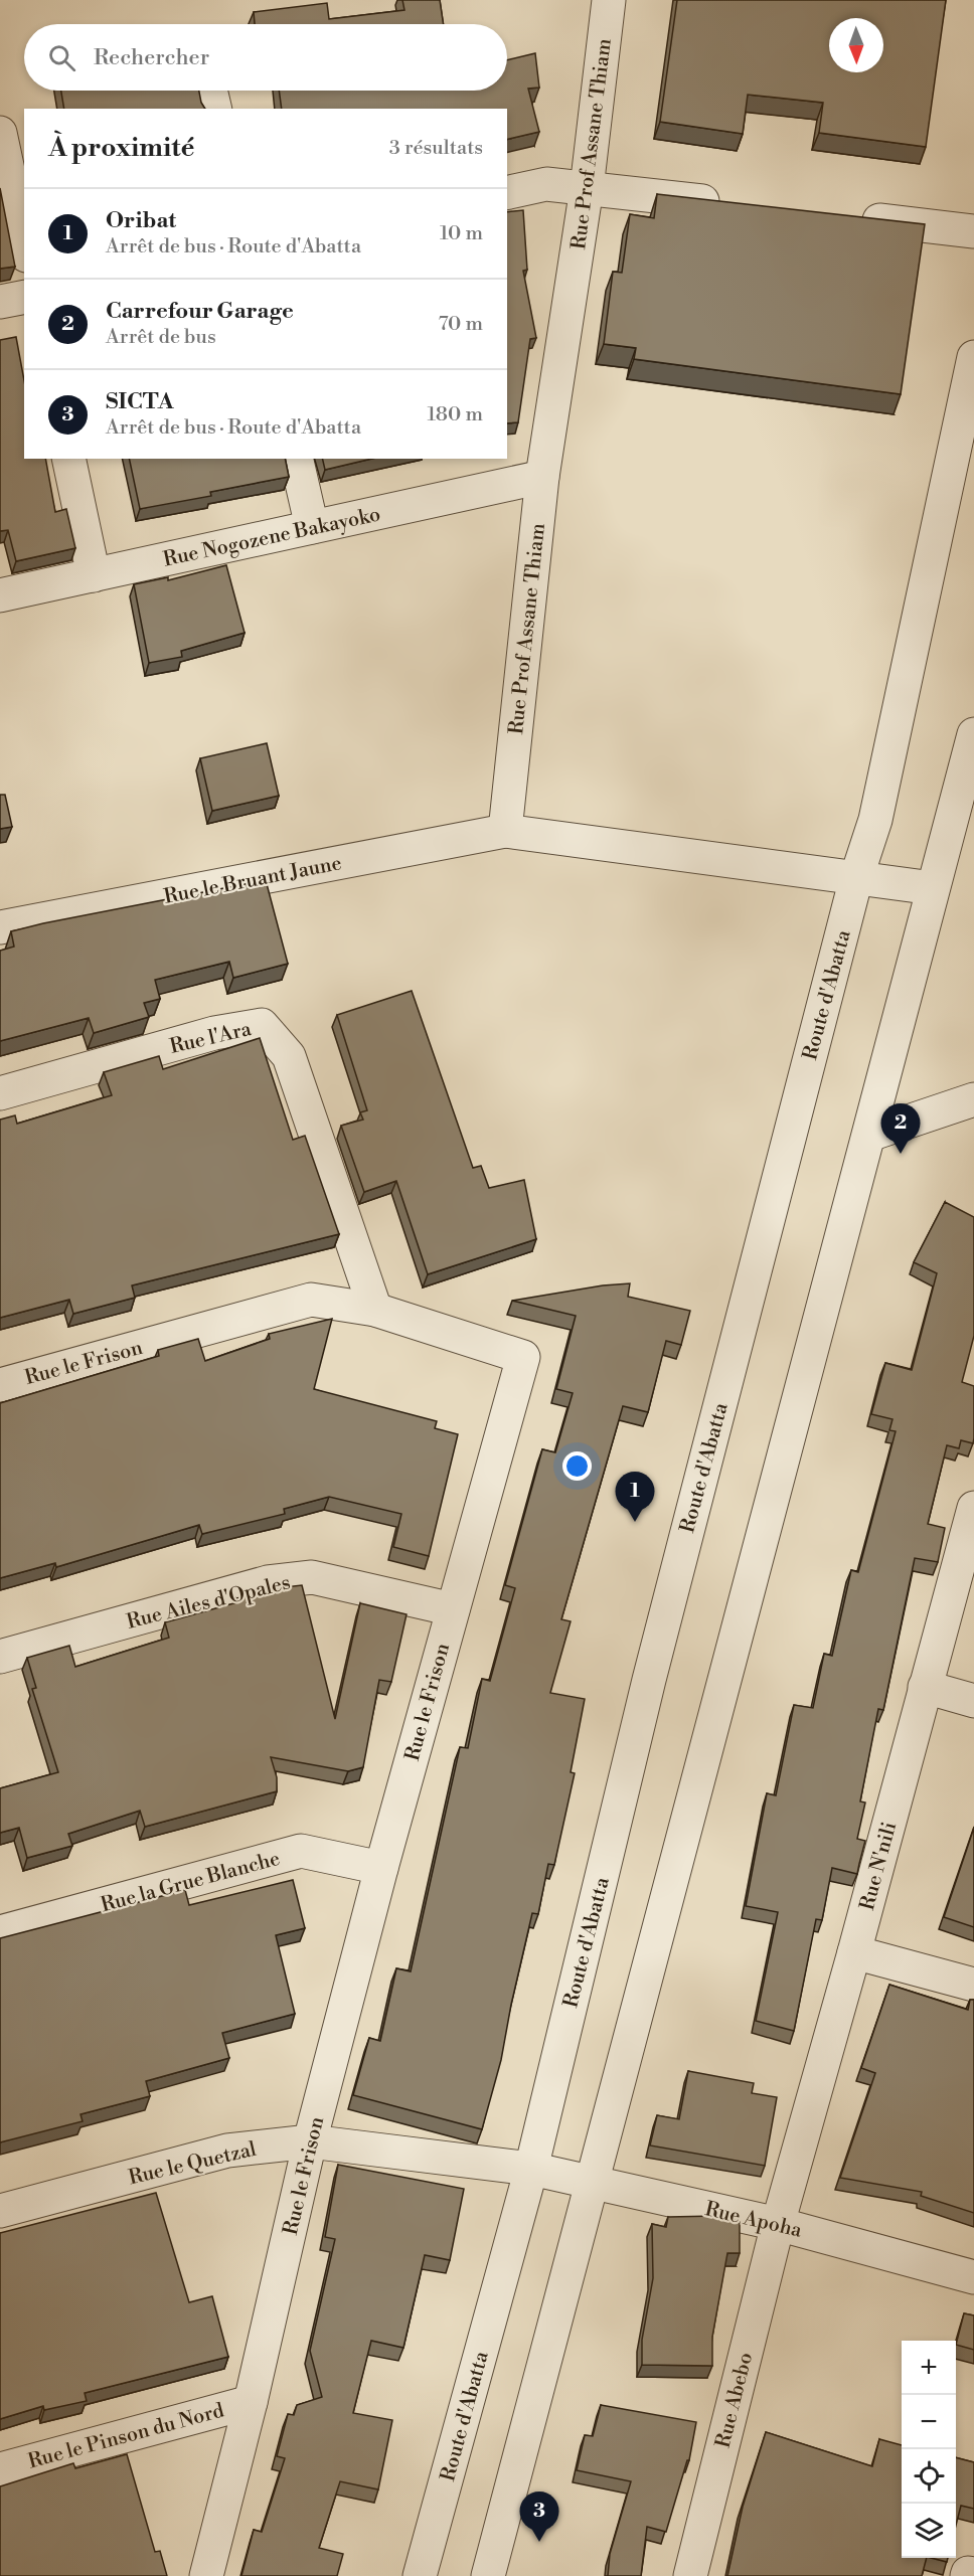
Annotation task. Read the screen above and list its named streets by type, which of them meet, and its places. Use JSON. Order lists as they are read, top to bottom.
{
  "streets": {
    "street": [
      "Rue Prof Assane Thiam",
      "Rue Nogozene Bakayoko",
      "Rue le Bruant Jaune",
      "Route d'Abatta",
      "Rue l'Ara",
      "Rue le Frison",
      "Rue Ailes d'Opales",
      "Rue N'nili",
      "Rue la Grue Blanche",
      "Rue le Quetzal",
      "Rue Apoha",
      "Rue Abebo",
      "Rue le Pinson du Nord"
    ]
  },
  "crossings": [
    ["Rue Prof Assane Thiam", "Rue Nogozene Bakayoko"],
    ["Rue Prof Assane Thiam", "Rue le Bruant Jaune"],
    ["Route d'Abatta", "Rue le Quetzal"],
    ["Route d'Abatta", "Rue Apoha"],
    ["Rue l'Ara", "Rue le Frison"],
    ["Rue le Frison", "Rue Ailes d'Opales"],
    ["Rue le Frison", "Rue la Grue Blanche"],
    ["Rue le Frison", "Rue le Quetzal"],
    ["Rue le Frison", "Rue le Pinson du Nord"],
    ["Rue N'nili", "Rue Apoha"],
    ["Rue N'nili", "Rue Abebo"],
    ["Rue le Quetzal", "Rue Apoha"],
    ["Rue Apoha", "Rue Abebo"]
  ],
  "north": "bottom",
  "page": {
    "search": "Rechercher",
    "heading": ["À proximité", "3 résultats"],
    "list": [
      {
        "mark": "1",
        "name": "Oribat",
        "note": "Arrêt de bus · Route d'Abatta",
        "value": "10 m"
      },
      {
        "mark": "2",
        "name": "Carrefour Garage",
        "note": "Arrêt de bus",
        "value": "70 m"
      },
      {
        "mark": "3",
        "name": "SICTA",
        "note": "Arrêt de bus · Route d'Abatta",
        "value": "180 m"
      }
    ],
    "pins": ["2", "1", "3"],
    "map_buttons": ["+", "−"]
  }
}
